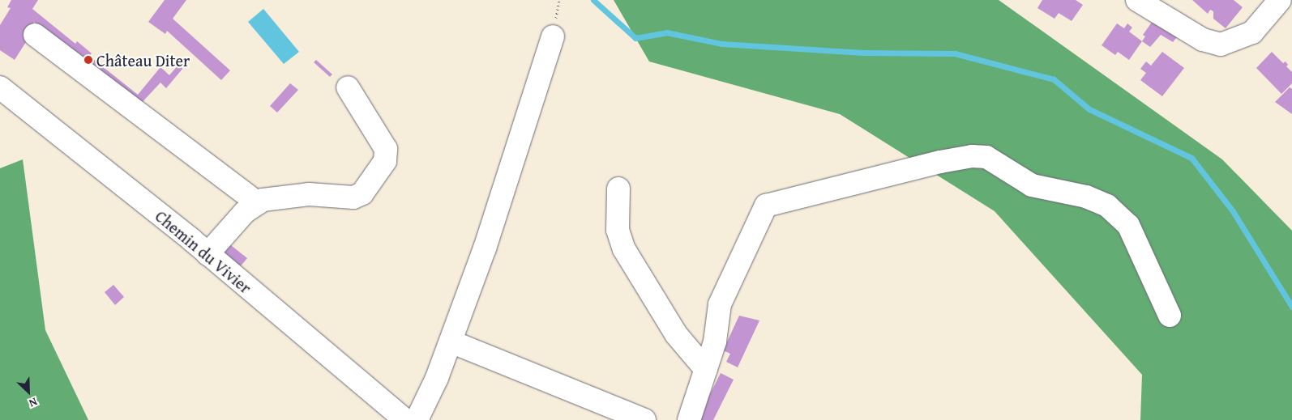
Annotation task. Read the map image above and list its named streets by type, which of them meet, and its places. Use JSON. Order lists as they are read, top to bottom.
{
  "streets": {
    "street": ["Chemin du Vivier"]
  },
  "places": ["Château Diter"],
  "north": "bottom right"
}
